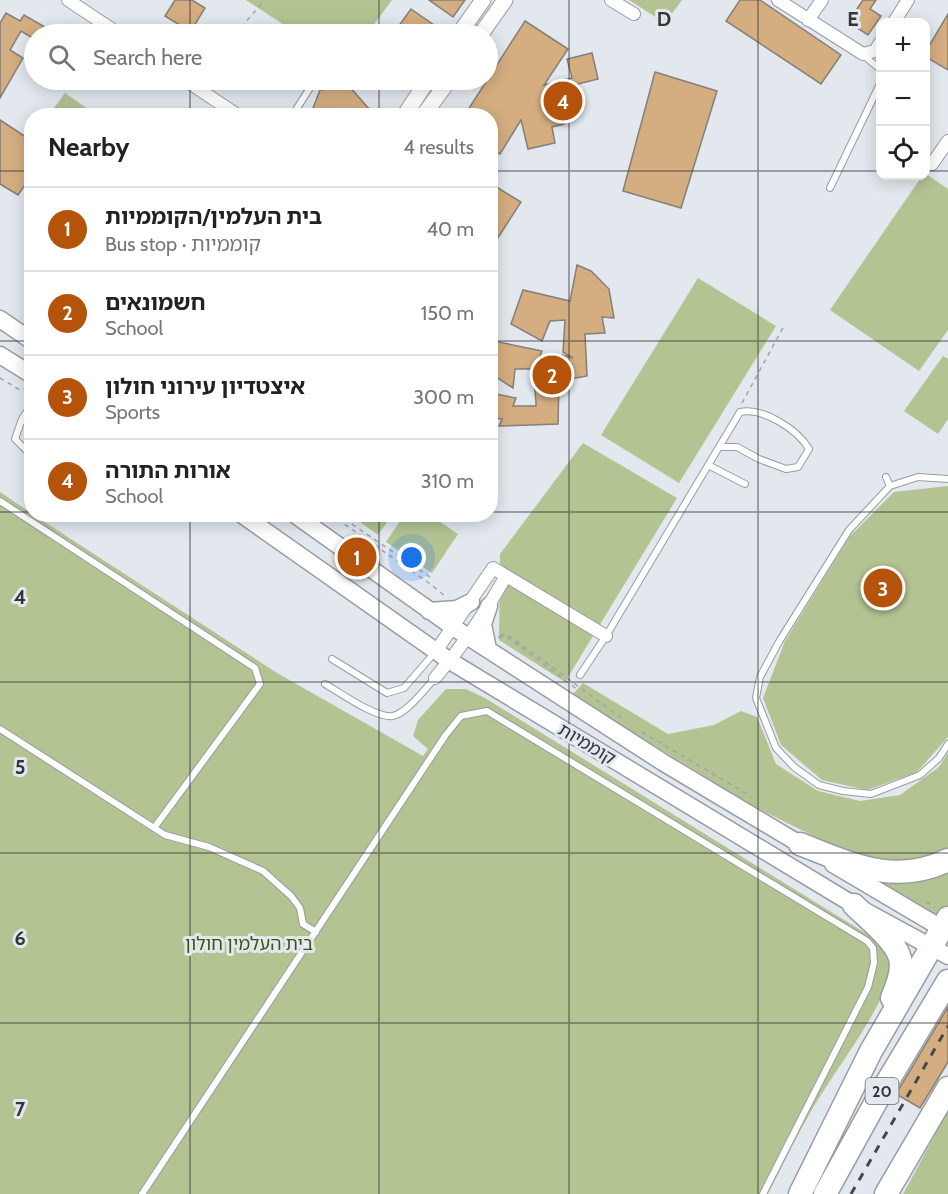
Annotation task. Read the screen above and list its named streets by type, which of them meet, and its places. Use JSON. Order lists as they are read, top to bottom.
{
  "streets": {
    "highway": ["20"],
    "main road": ["קוממיות"]
  },
  "parks": ["בית העלמין חולון"],
  "page": {
    "map_buttons": ["+", "−"],
    "search": "Search here",
    "pins": [
      "4",
      "2",
      "1",
      "3"
    ],
    "heading": ["Nearby", "4 results"],
    "list": [
      {
        "mark": "1",
        "name": "בית העלמין/הקוממיות",
        "note": "Bus stop · קוממיות",
        "value": "40 m"
      },
      {
        "mark": "2",
        "name": "חשמונאים",
        "note": "School",
        "value": "150 m"
      },
      {
        "mark": "3",
        "name": "איצטדיון עירוני חולון",
        "note": "Sports",
        "value": "300 m"
      },
      {
        "mark": "4",
        "name": "אורות התורה",
        "note": "School",
        "value": "310 m"
      }
    ]
  },
  "grid": {
    "columns": ["D", "E"],
    "rows": [
      "4",
      "5",
      "6",
      "7"
    ]
  }
}
